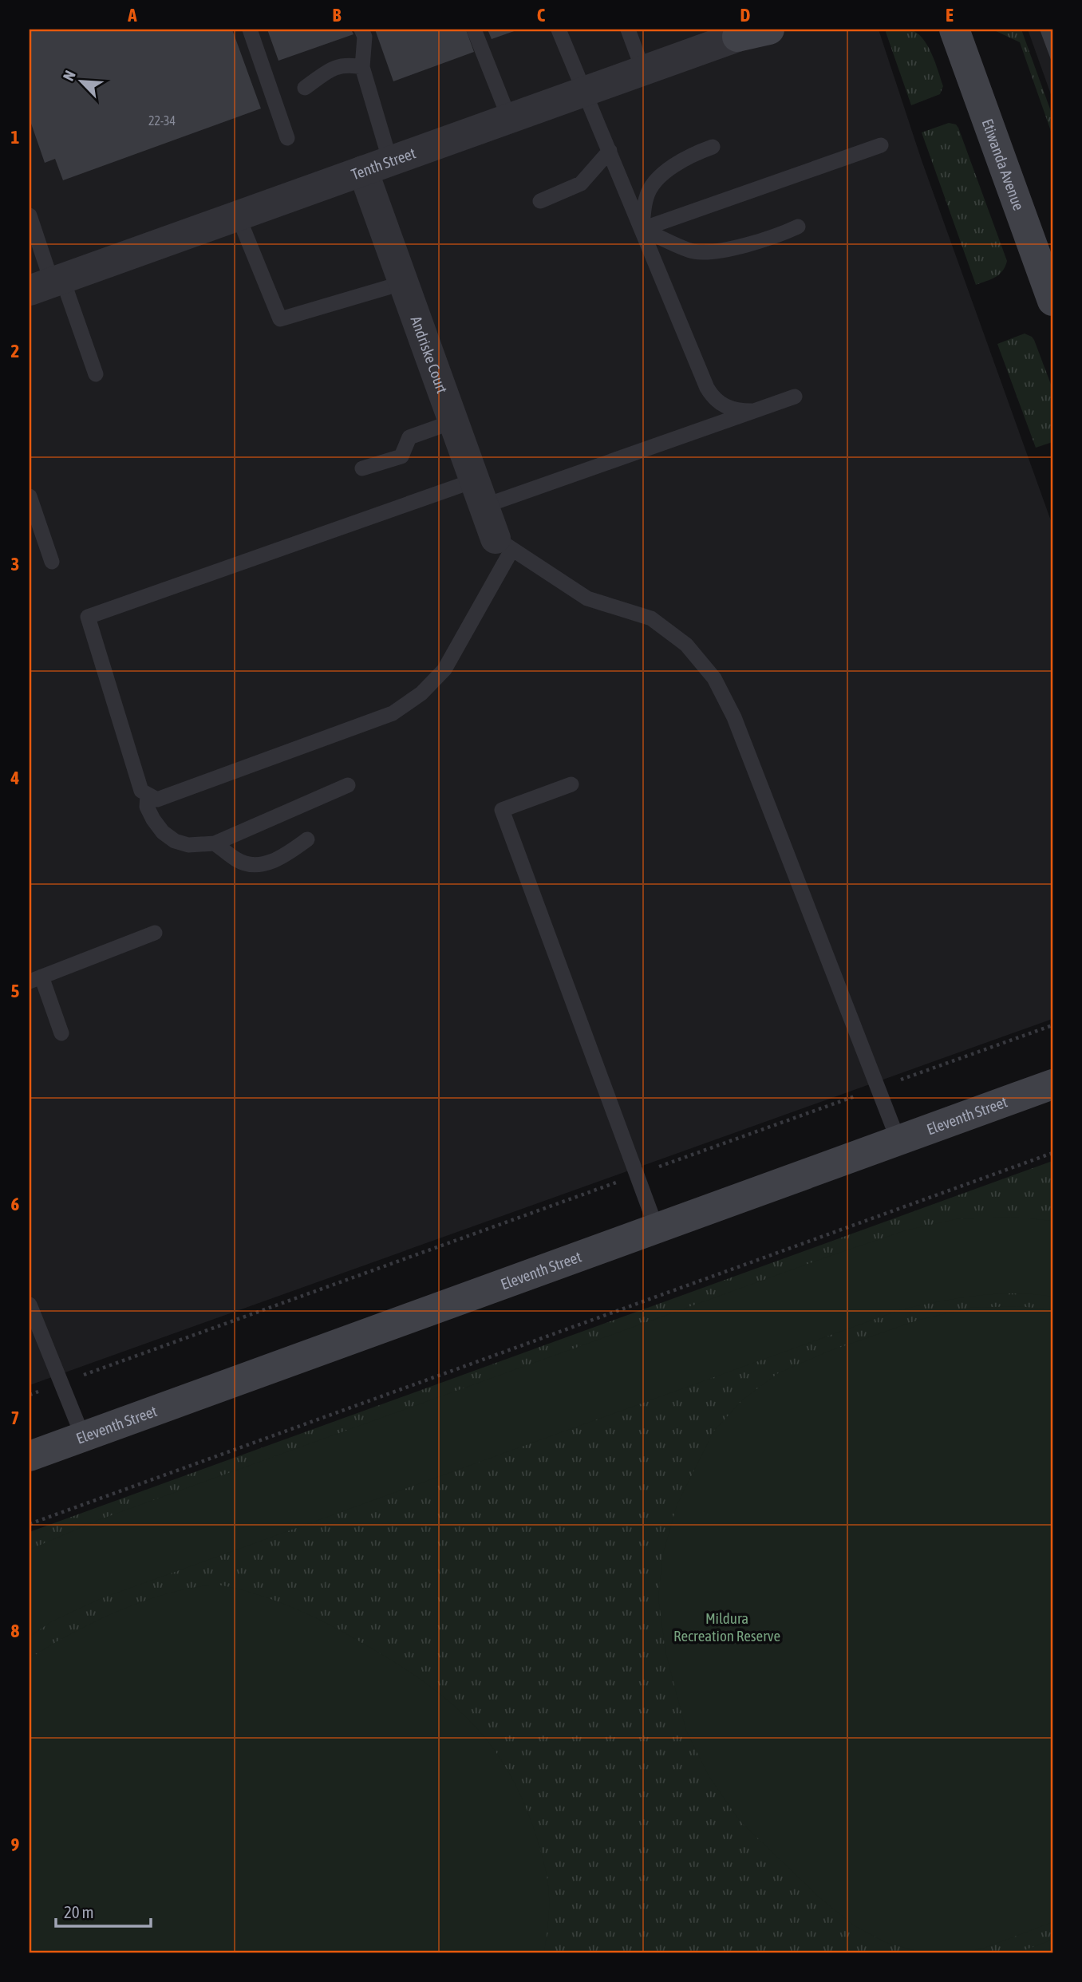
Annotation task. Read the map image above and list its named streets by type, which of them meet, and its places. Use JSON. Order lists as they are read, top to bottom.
{
  "streets": {
    "main road": ["Tenth Street", "Etiwanda Avenue", "Eleventh Street"],
    "street": ["Andriske Court"]
  },
  "crossings": [
    ["Tenth Street", "Andriske Court"]
  ],
  "parks": ["Mildura Recreation Reserve"],
  "house_numbers": ["22-34"],
  "scale_bar": "20 m",
  "north": "top left",
  "grid": {
    "columns": [
      "A",
      "B",
      "C",
      "D",
      "E"
    ],
    "rows": [
      "1",
      "2",
      "3",
      "4",
      "5",
      "6",
      "7",
      "8",
      "9"
    ]
  }
}
